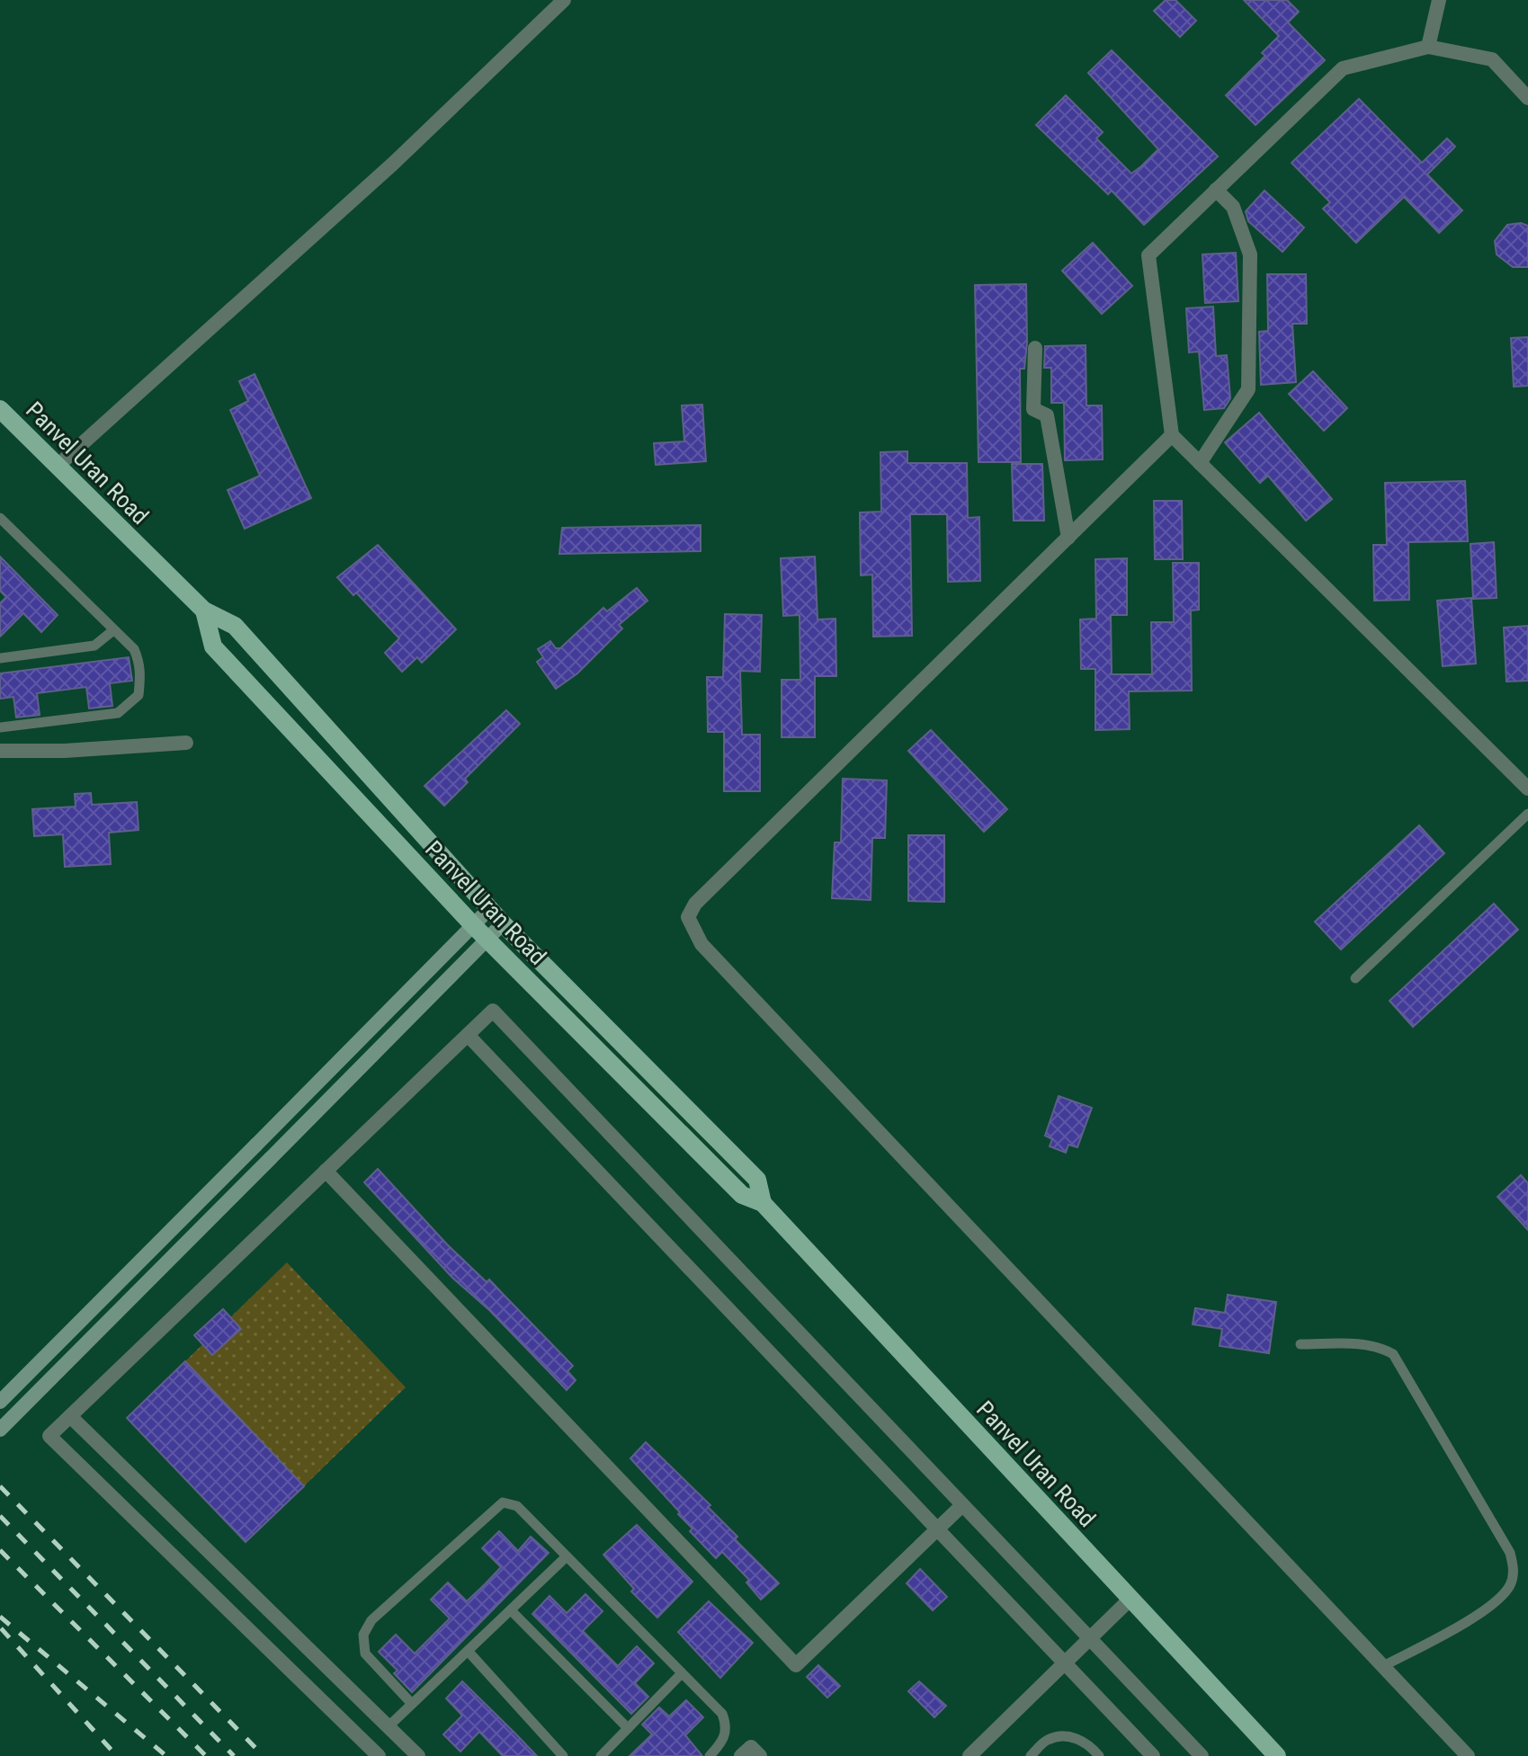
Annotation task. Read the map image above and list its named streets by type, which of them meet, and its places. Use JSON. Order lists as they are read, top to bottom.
{
  "streets": {
    "main road": ["Panvel Uran Road"]
  }
}
